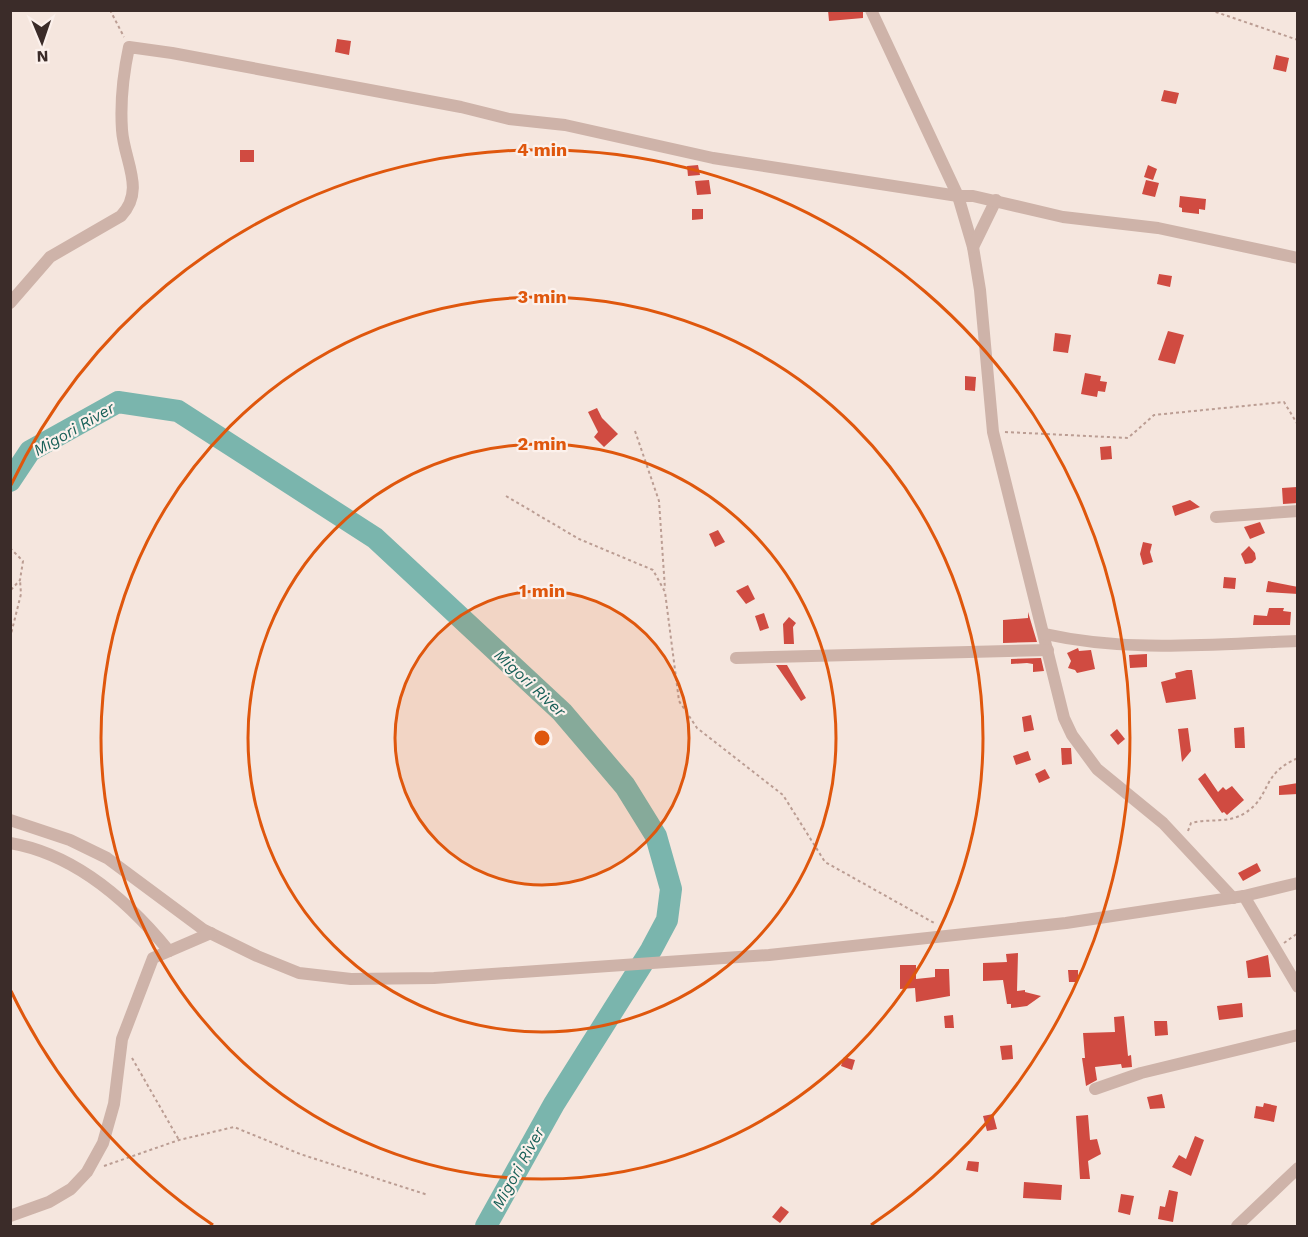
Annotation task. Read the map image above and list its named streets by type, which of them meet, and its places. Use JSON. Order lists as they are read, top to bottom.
{
  "water": ["Migori River"],
  "north": "bottom",
  "rings": [
    "4 min",
    "3 min",
    "2 min",
    "1 min"
  ]
}
